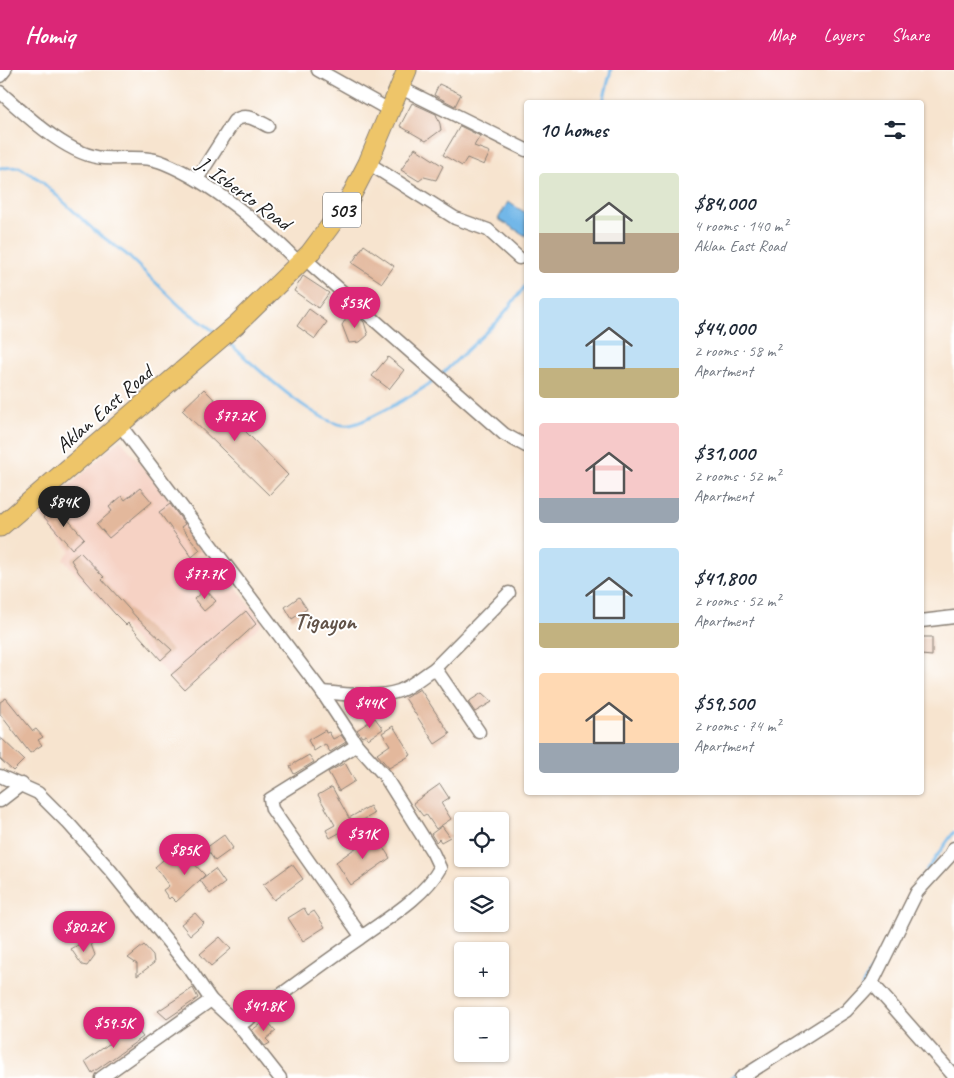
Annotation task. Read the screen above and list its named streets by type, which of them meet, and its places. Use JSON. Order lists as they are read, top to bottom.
{
  "streets": {
    "main road": ["503", "Aklan East Road"],
    "street": ["J. Isberto Road"]
  },
  "crossings": [
    ["J. Isberto Road", "503"],
    ["J. Isberto Road", "Aklan East Road"],
    ["503", "Aklan East Road"]
  ],
  "districts": ["Tigayon"],
  "page": {
    "header": "Homiq",
    "nav": ["Map", "Layers", "Share"],
    "heading": "10 homes",
    "list": [
      {
        "name": "$84,000",
        "note": "4 rooms · 140 m² · Aklan East Road"
      },
      {
        "name": "$44,000",
        "note": "2 rooms · 58 m² · Apartment"
      },
      {
        "name": "$31,000",
        "note": "2 rooms · 52 m² · Apartment"
      },
      {
        "name": "$41,800",
        "note": "2 rooms · 52 m² · Apartment"
      },
      {
        "name": "$59,500",
        "note": "2 rooms · 74 m² · Apartment"
      }
    ],
    "price": [
      "$53K",
      "$77.2K",
      "$84K",
      "$77.7K",
      "$44K",
      "$31K",
      "$85K",
      "$80.2K",
      "$41.8K",
      "$59.5K"
    ],
    "map_buttons": ["+", "−"]
  }
}
